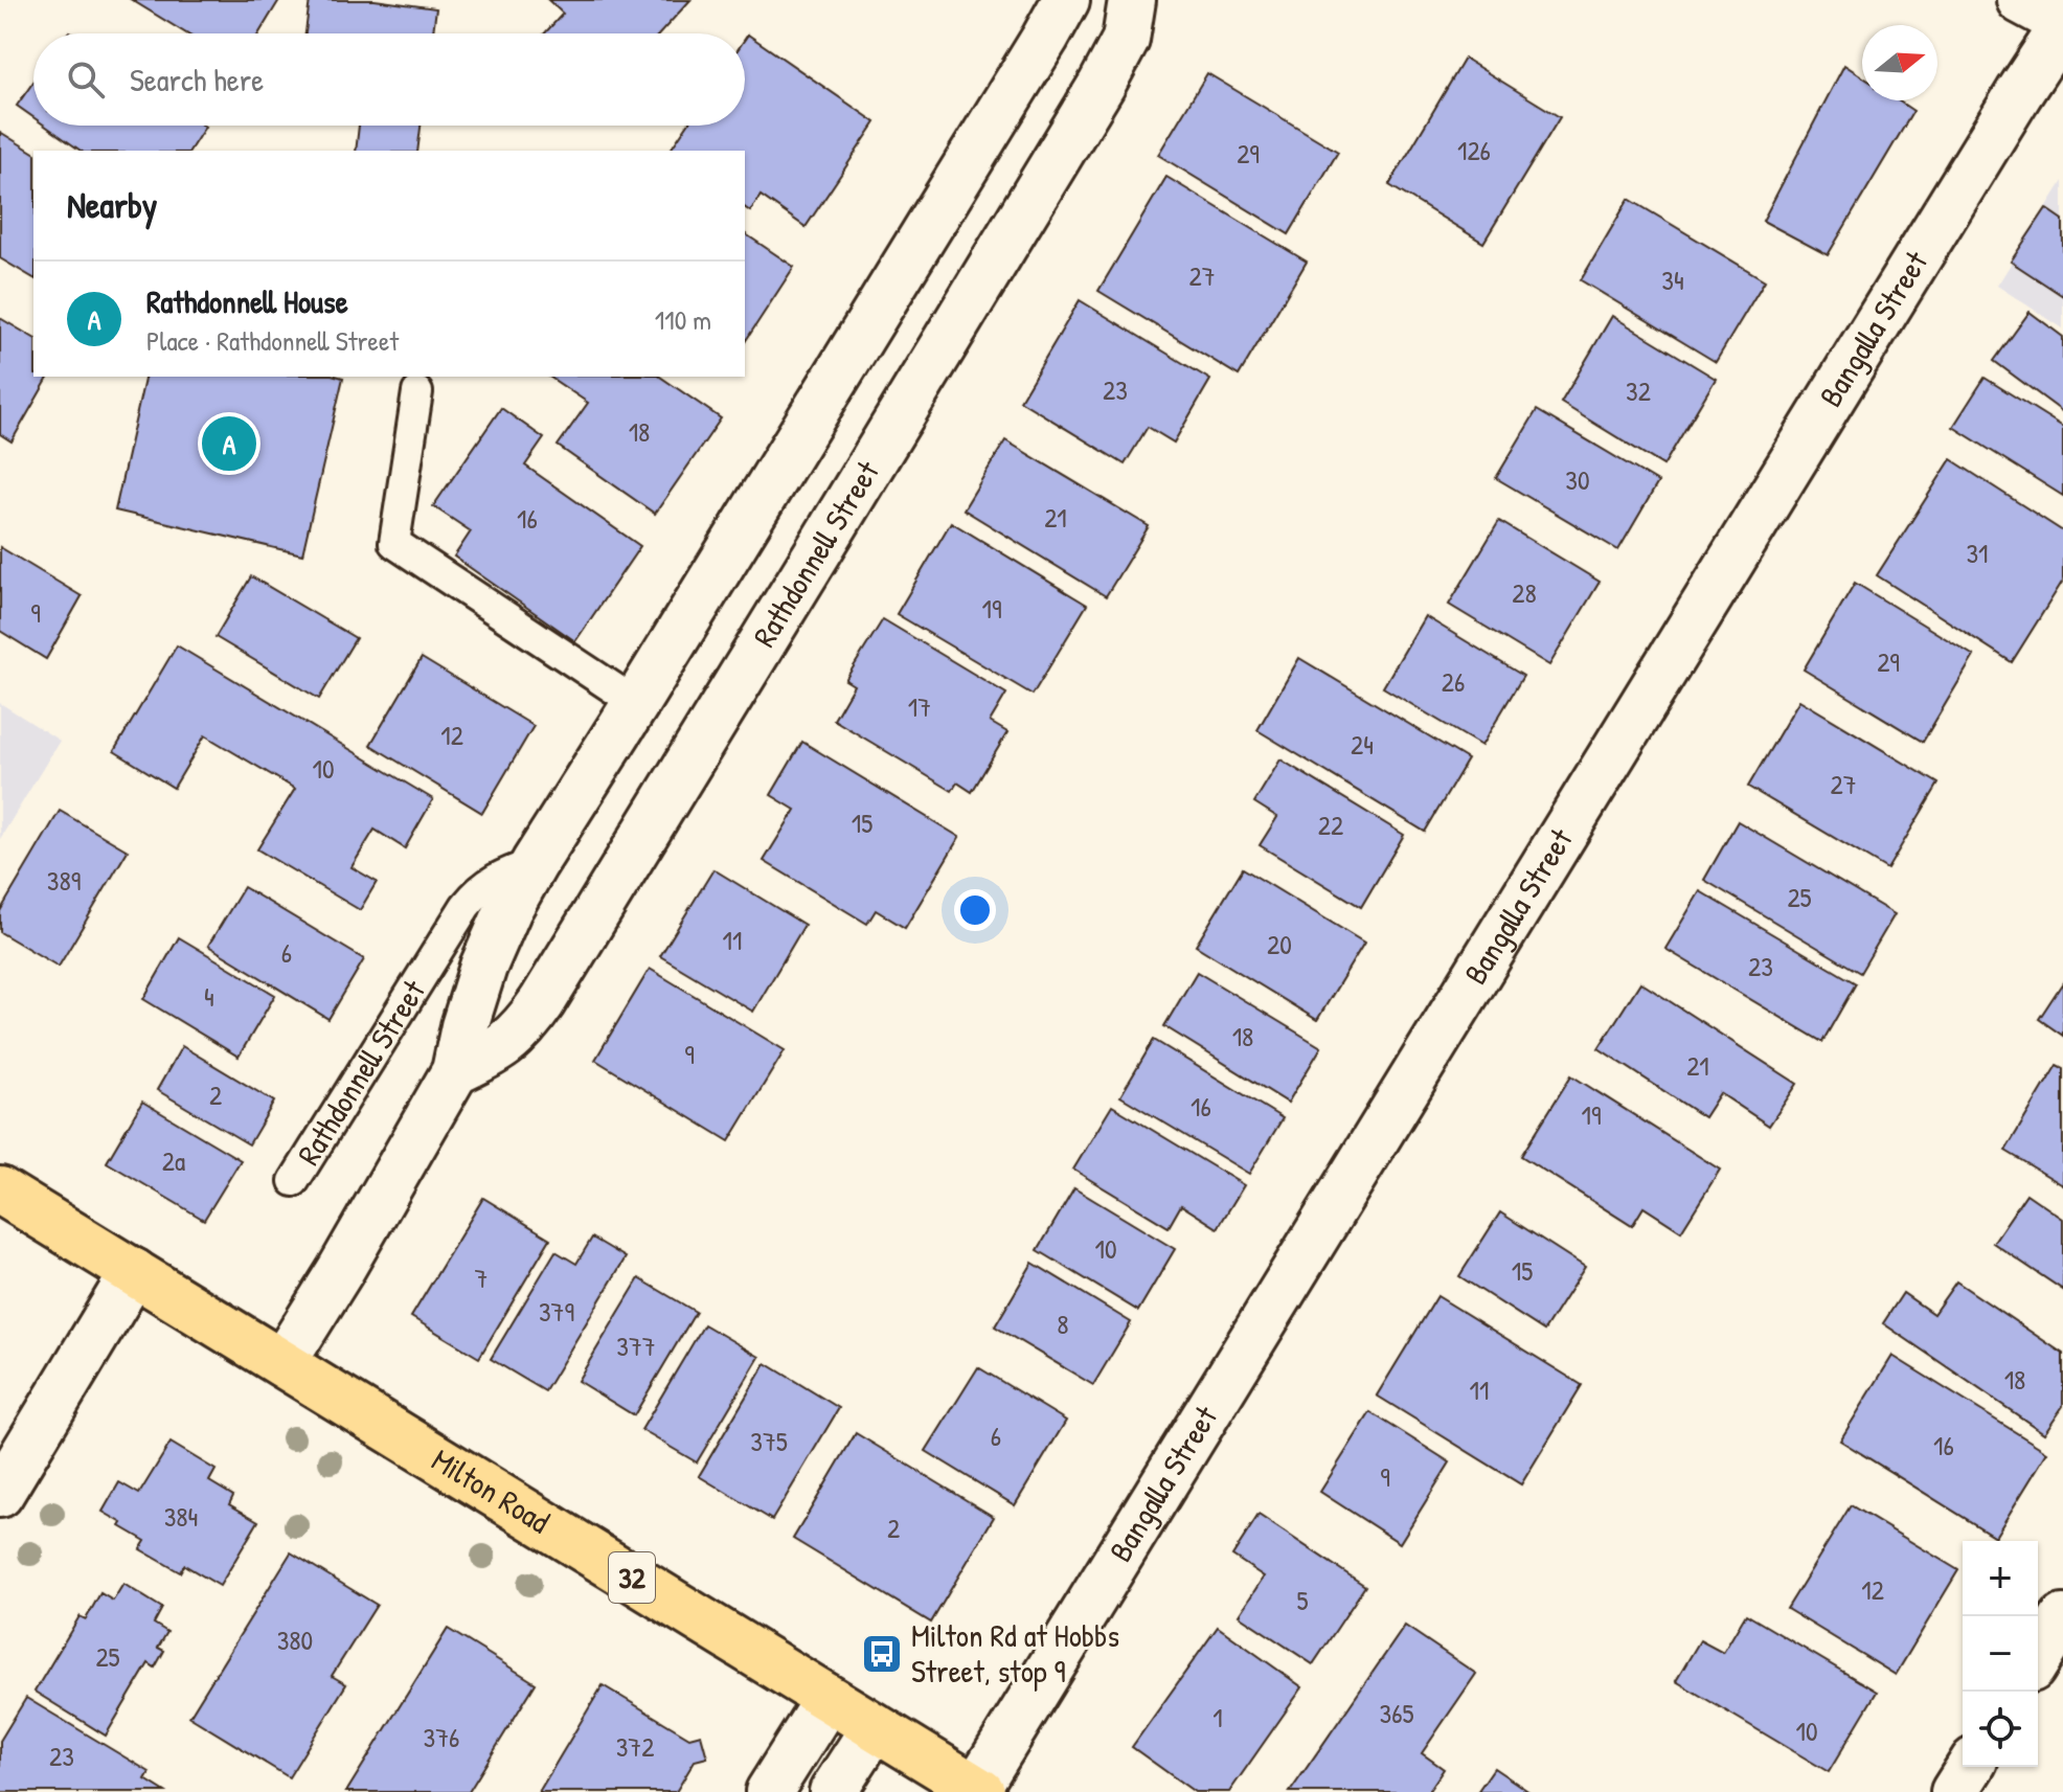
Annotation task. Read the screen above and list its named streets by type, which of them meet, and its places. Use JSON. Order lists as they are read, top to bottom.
{
  "streets": {
    "main road": ["Milton Road", "32"],
    "street": ["Bangalla Street", "Rathdonnell Street"]
  },
  "crossings": [
    ["Bangalla Street", "Milton Road"],
    ["Rathdonnell Street", "Milton Road"]
  ],
  "places": {
    "bus stop": ["Milton Rd at Hobbs Street, stop 9"]
  },
  "house_numbers": [
    "126",
    "29",
    "27",
    "34",
    "23",
    "32",
    "18",
    "30",
    "21",
    "16",
    "31",
    "28",
    "19",
    "9",
    "29",
    "26",
    "17",
    "12",
    "24",
    "10",
    "27",
    "15",
    "22",
    "389",
    "25",
    "11",
    "20",
    "6",
    "23",
    "4",
    "18",
    "9",
    "21",
    "2",
    "16",
    "19",
    "2a",
    "10",
    "15",
    "7",
    "379",
    "8",
    "377",
    "18",
    "11",
    "6",
    "375",
    "16",
    "9",
    "384",
    "2",
    "12",
    "5",
    "380",
    "25",
    "365",
    "1",
    "10",
    "376",
    "372",
    "23"
  ],
  "north": "right",
  "page": {
    "search": "Search here",
    "heading": "Nearby",
    "list": [
      {
        "mark": "A",
        "name": "Rathdonnell House",
        "note": "Place · Rathdonnell Street",
        "value": "110 m"
      }
    ],
    "pins": "A",
    "map_buttons": ["+", "−"]
  }
}
